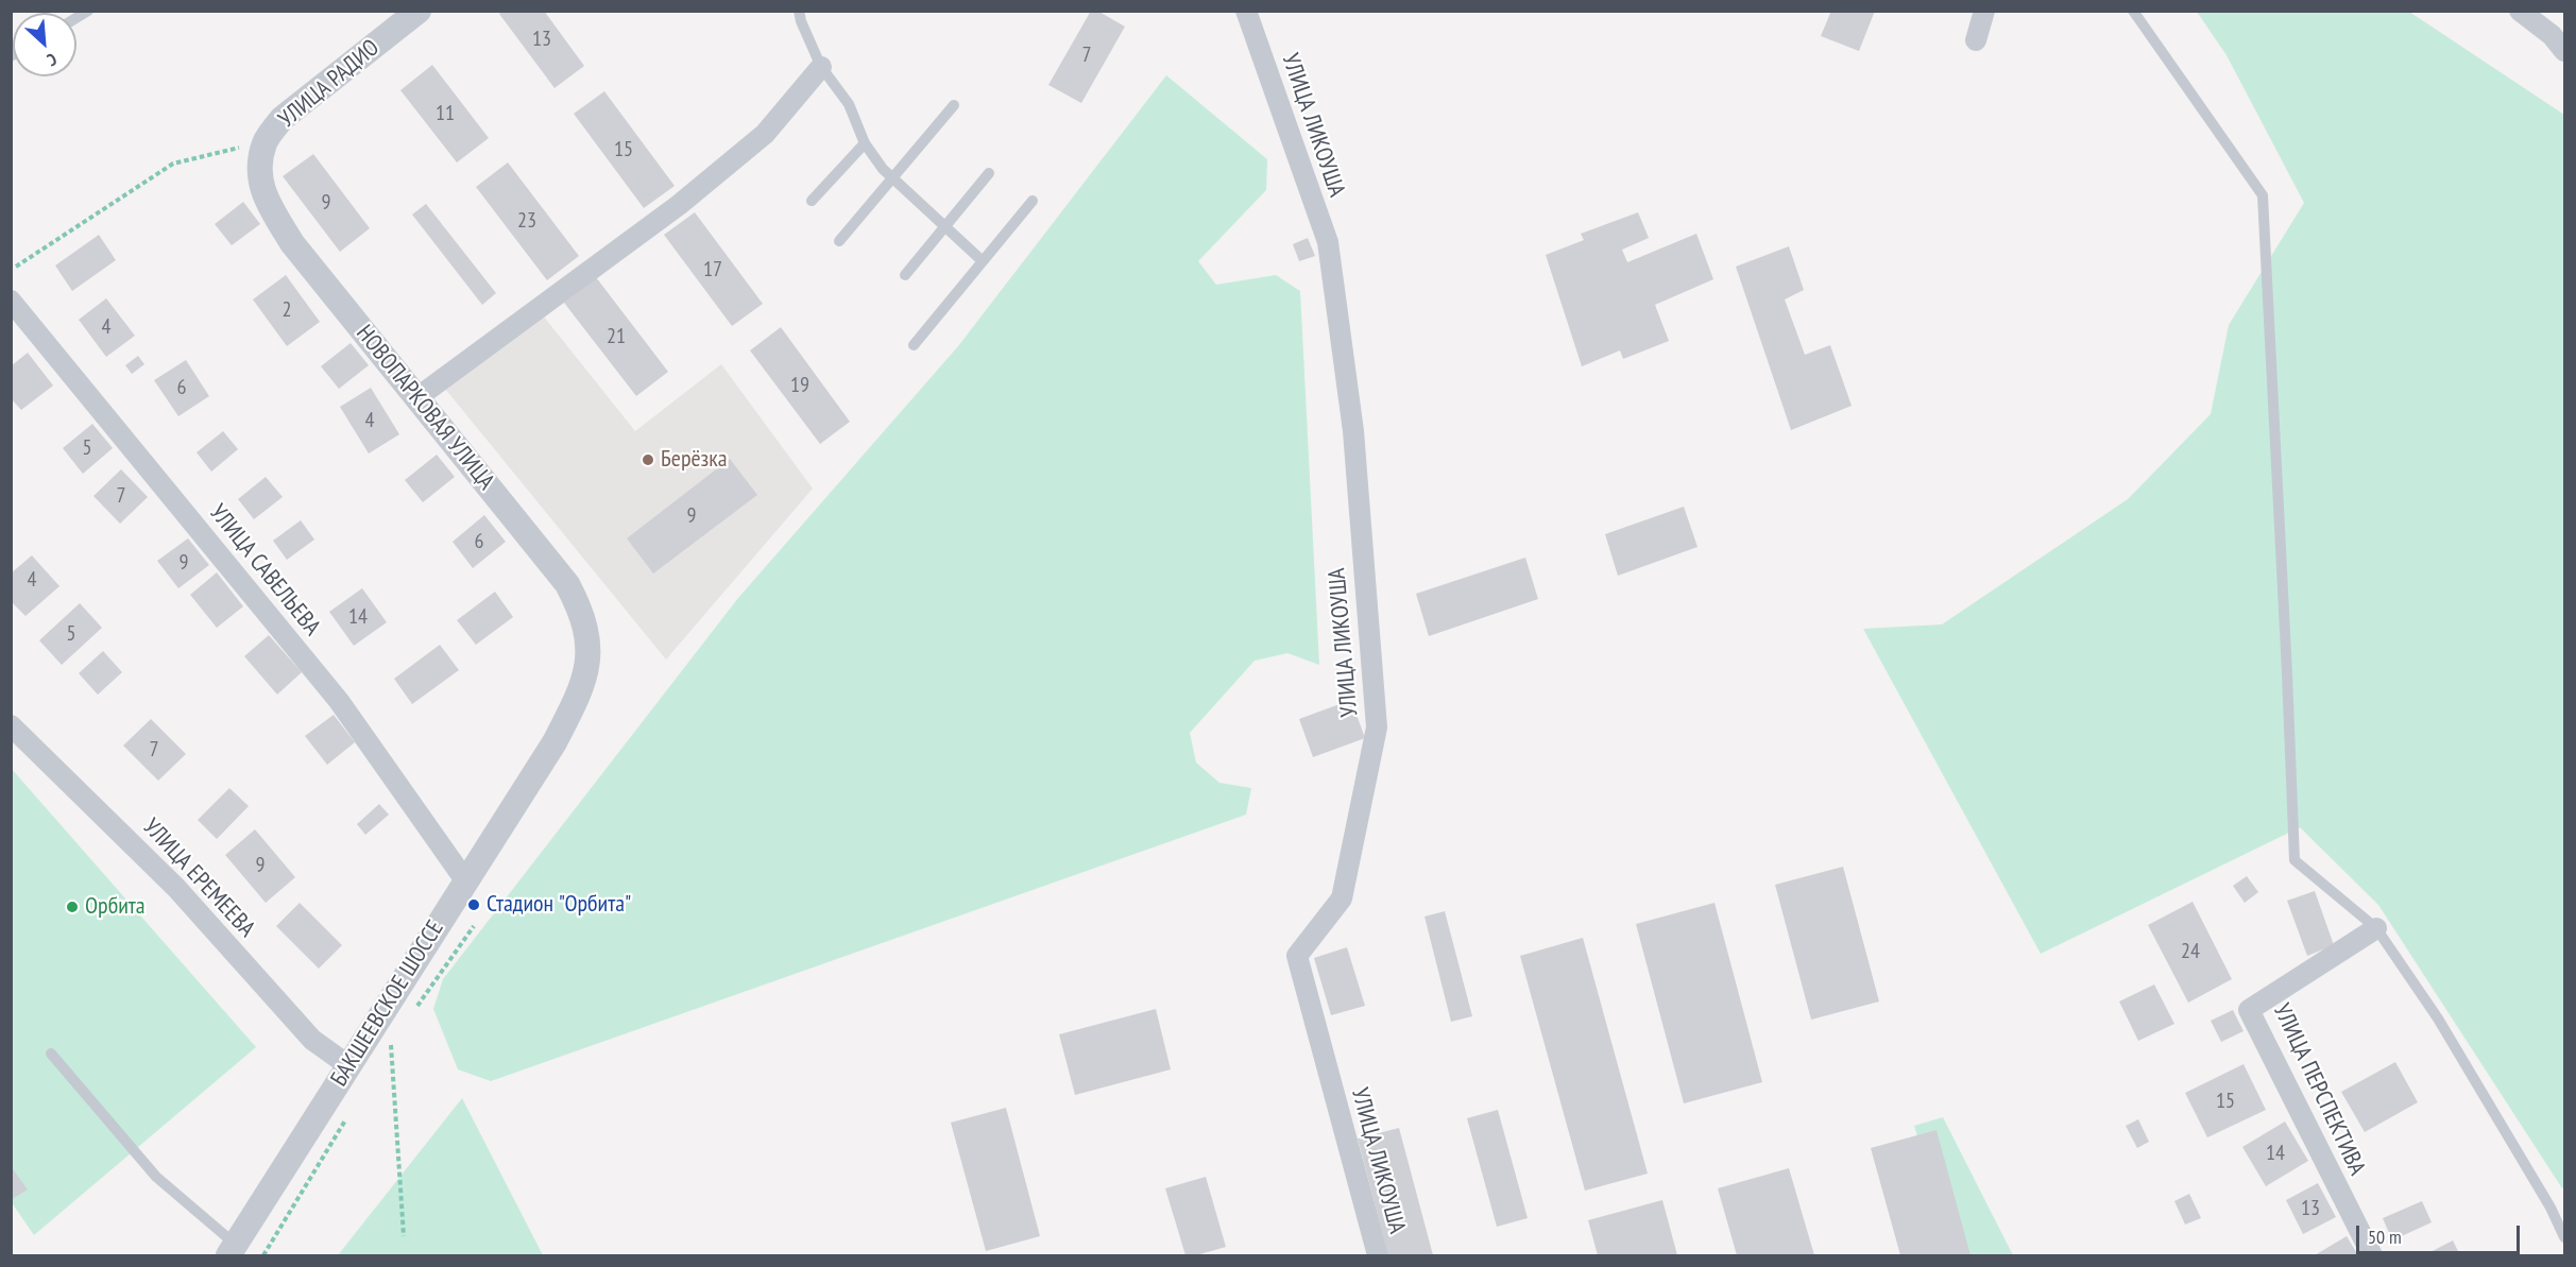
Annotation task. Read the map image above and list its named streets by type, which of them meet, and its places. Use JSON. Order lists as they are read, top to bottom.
{
  "streets": {
    "street": [
      "УЛИЦА РАДИО",
      "УЛИЦА ЛИКОУША",
      "НОВОПАРКОВАЯ УЛИЦА",
      "УЛИЦА САВЕЛЬЕВА",
      "УЛИЦА ЕРЕМЕЕВА",
      "БАКШЕЕВСКОЕ ШОССЕ",
      "УЛИЦА ПЕРСПЕКТИВА"
    ]
  },
  "crossings": [
    ["УЛИЦА РАДИО", "НОВОПАРКОВАЯ УЛИЦА"],
    ["НОВОПАРКОВАЯ УЛИЦА", "БАКШЕЕВСКОЕ ШОССЕ"],
    ["УЛИЦА САВЕЛЬЕВА", "БАКШЕЕВСКОЕ ШОССЕ"],
    ["УЛИЦА ЕРЕМЕЕВА", "БАКШЕЕВСКОЕ ШОССЕ"]
  ],
  "places": ["Берёзка", "Стадион \"Орбита\"", "Орбита"],
  "house_numbers": [
    "13",
    "7",
    "11",
    "15",
    "9",
    "23",
    "17",
    "2",
    "4",
    "21",
    "19",
    "6",
    "4",
    "5",
    "7",
    "9",
    "6",
    "9",
    "4",
    "14",
    "5",
    "7",
    "9",
    "24",
    "15",
    "14",
    "13"
  ],
  "scale_bar": "50 m",
  "north": "bottom right"
}
